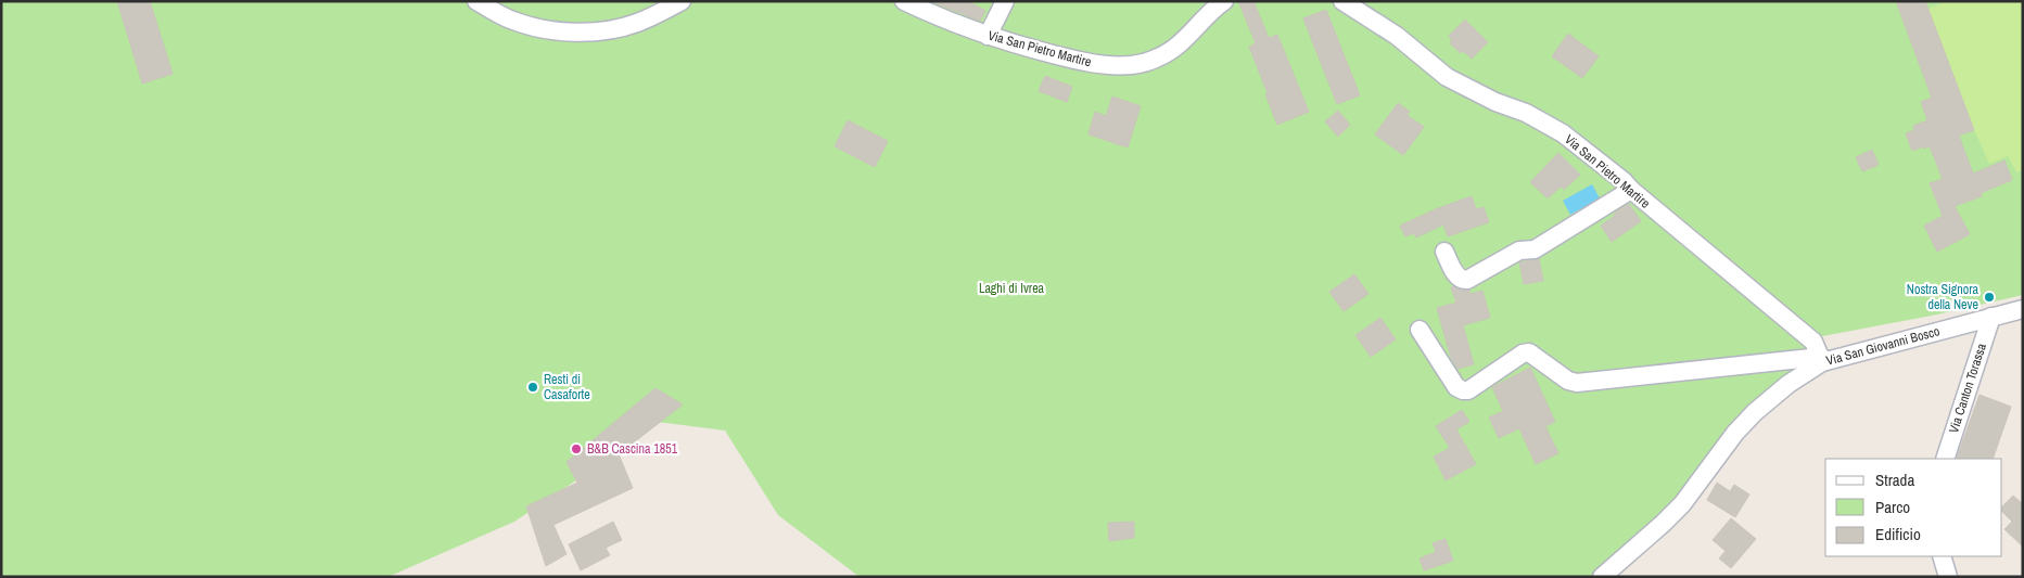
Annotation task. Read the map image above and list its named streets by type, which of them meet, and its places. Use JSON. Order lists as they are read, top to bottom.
{
  "streets": {
    "street": ["Via San Pietro Martire", "Via San Giovanni Bosco", "Via Canton Torassa"]
  },
  "crossings": [
    ["Via San Pietro Martire", "Via San Giovanni Bosco"],
    ["Via San Giovanni Bosco", "Via Canton Torassa"]
  ],
  "parks": ["Laghi di Ivrea"],
  "places": ["Nostra Signora della Neve", "Resti di Casaforte", "B&B Cascina 1851"],
  "legend": ["Strada", "Parco", "Edificio"]
}
